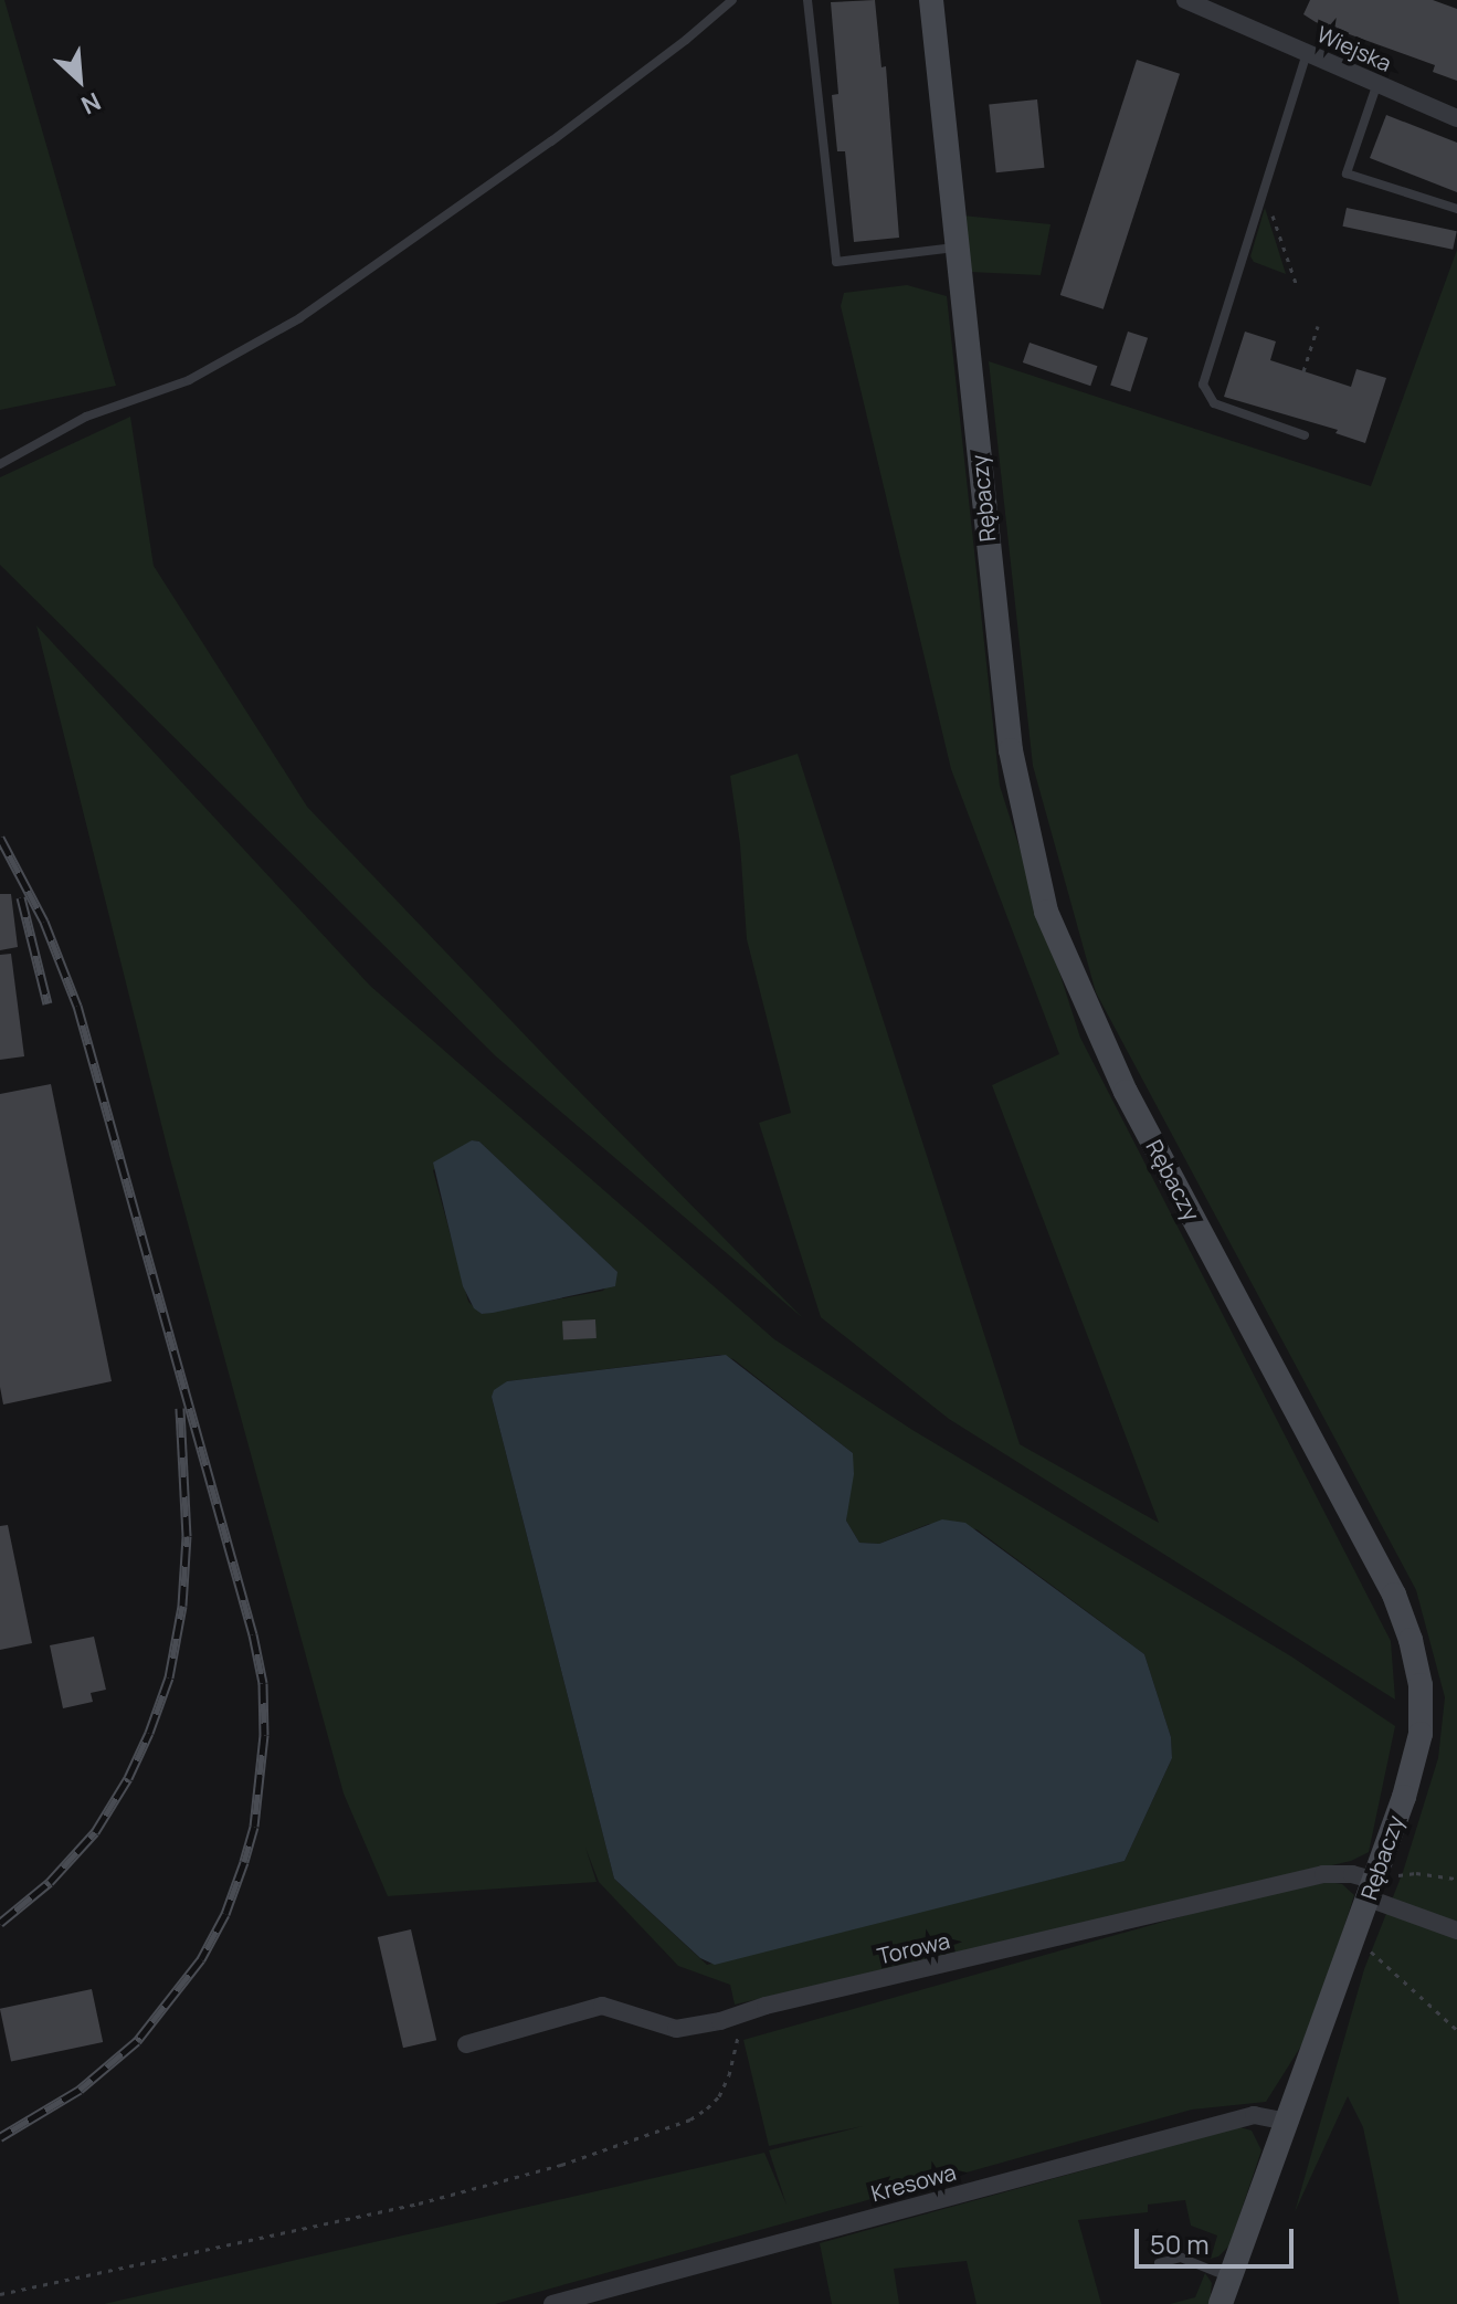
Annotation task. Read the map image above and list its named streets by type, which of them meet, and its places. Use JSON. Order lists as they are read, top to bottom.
{
  "streets": {
    "street": [
      "Wiejska",
      "Rębaczy",
      "Torowa",
      "Kresowa"
    ]
  },
  "crossings": [
    ["Rębaczy", "Torowa"],
    ["Rębaczy", "Kresowa"]
  ],
  "scale_bar": "50 m",
  "north": "bottom right"
}
